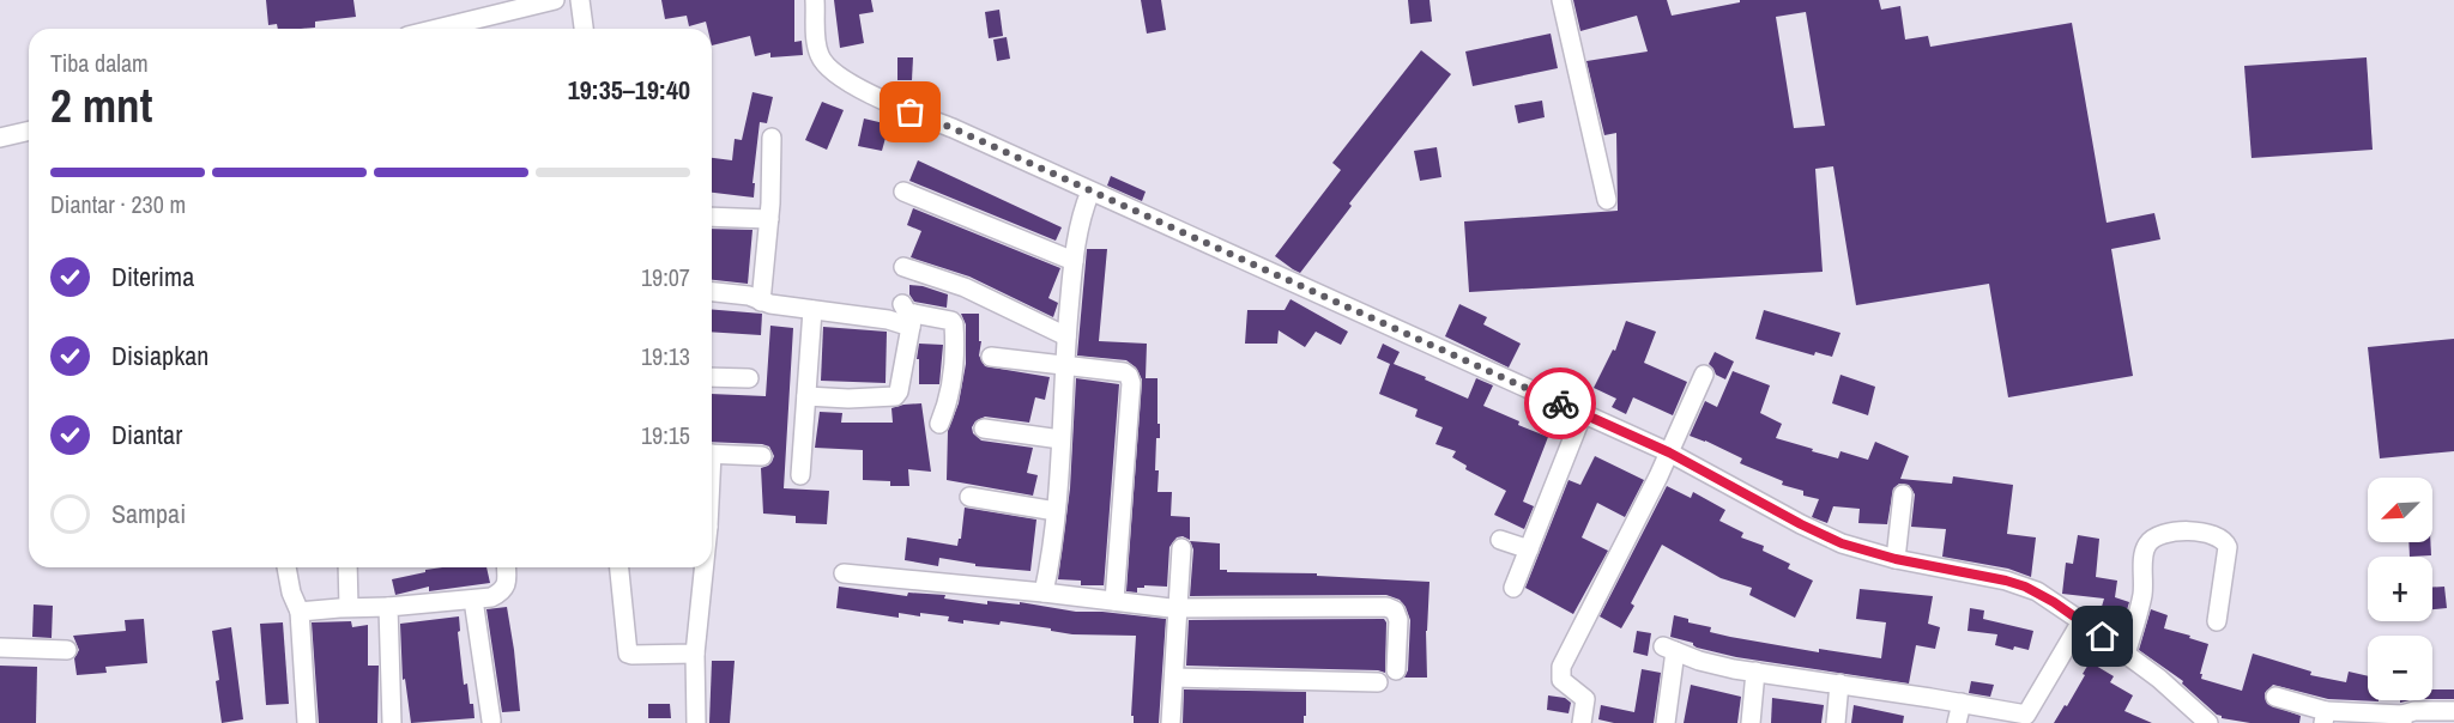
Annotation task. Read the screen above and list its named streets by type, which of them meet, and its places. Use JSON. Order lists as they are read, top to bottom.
{
  "north": "bottom left",
  "page": {
    "heading": ["2 mnt", "Tiba dalam", "19:35–19:40"],
    "bar": "Diantar · 230 m",
    "list": [
      ["Diterima", "19:07"],
      ["Disiapkan", "19:13"],
      ["Diantar", "19:15"],
      "Sampai"
    ],
    "map_buttons": ["+", "−"]
  }
}
